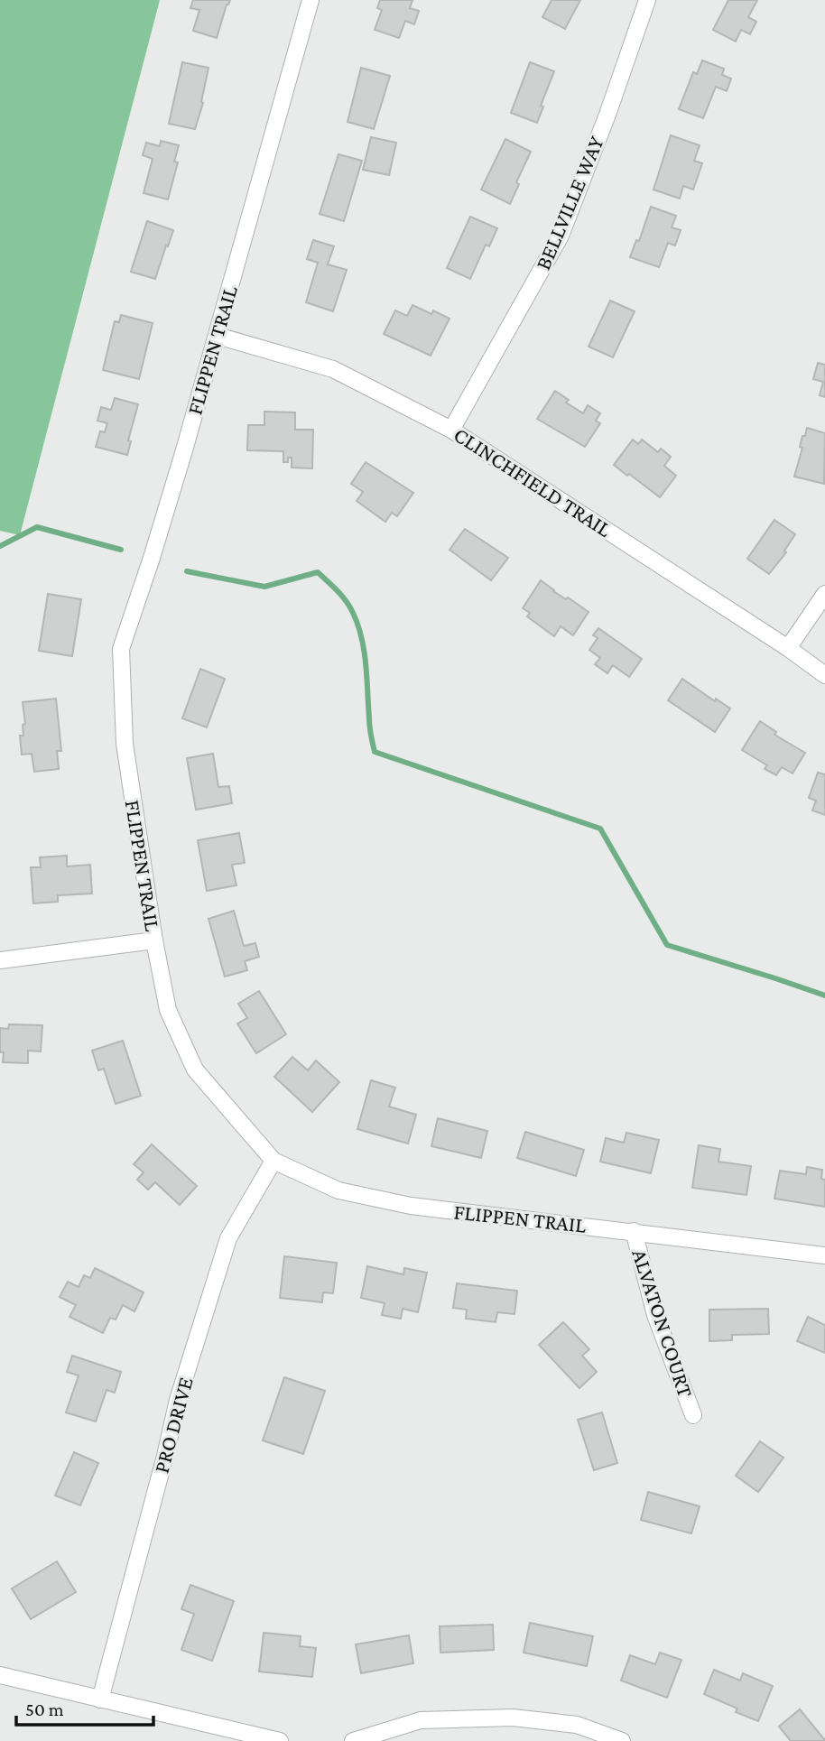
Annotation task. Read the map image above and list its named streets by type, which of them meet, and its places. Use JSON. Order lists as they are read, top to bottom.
{
  "streets": {
    "street": [
      "BELLVILLE WAY",
      "FLIPPEN TRAIL",
      "CLINCHFIELD TRAIL",
      "ALVATON COURT",
      "PRO DRIVE"
    ]
  },
  "crossings": [
    ["BELLVILLE WAY", "CLINCHFIELD TRAIL"],
    ["FLIPPEN TRAIL", "CLINCHFIELD TRAIL"],
    ["FLIPPEN TRAIL", "ALVATON COURT"],
    ["FLIPPEN TRAIL", "PRO DRIVE"]
  ],
  "scale_bar": "50 m"
}
